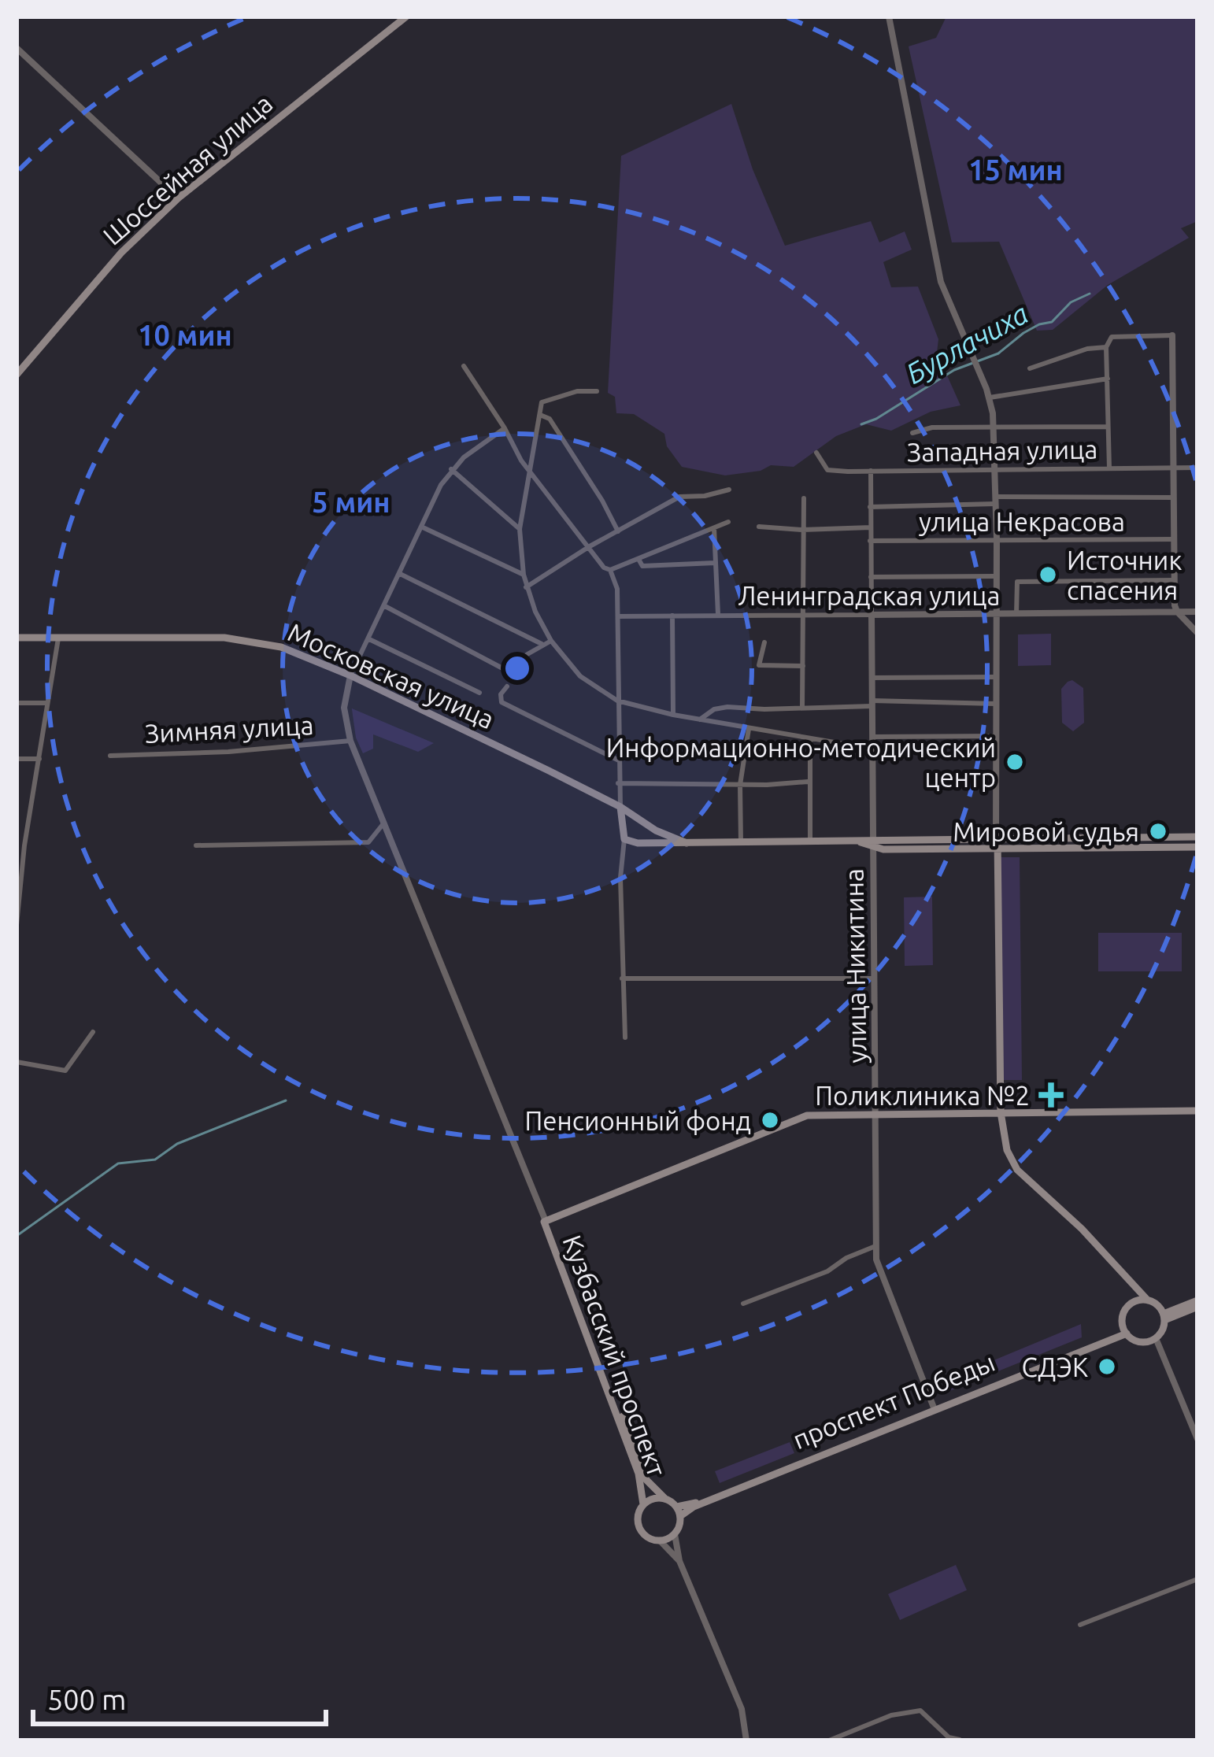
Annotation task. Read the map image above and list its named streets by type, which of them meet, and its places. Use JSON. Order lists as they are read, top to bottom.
{
  "streets": {
    "main road": [
      "Шоссейная улица",
      "Московская улица",
      "Кузбасский проспект",
      "проспект Победы"
    ],
    "street": [
      "Западная улица",
      "улица Некрасова",
      "Ленинградская улица",
      "Зимняя улица",
      "улица Никитина"
    ]
  },
  "crossings": [
    ["Западная улица", "улица Никитина"],
    ["улица Некрасова", "улица Никитина"],
    ["Ленинградская улица", "улица Никитина"],
    ["Московская улица", "улица Никитина"],
    ["улица Никитина", "проспект Победы"],
    ["Кузбасский проспект", "проспект Победы"]
  ],
  "water": ["Бурлачиха"],
  "places": {
    "other": [
      "Источник спасения",
      "Информационно-методический центр",
      "Мировой судья",
      "Пенсионный фонд",
      "СДЭК"
    ],
    "health": ["Поликлиника №2"]
  },
  "scale_bar": "500 m",
  "rings": ["15 мин", "10 мин", "5 мин"]
}
